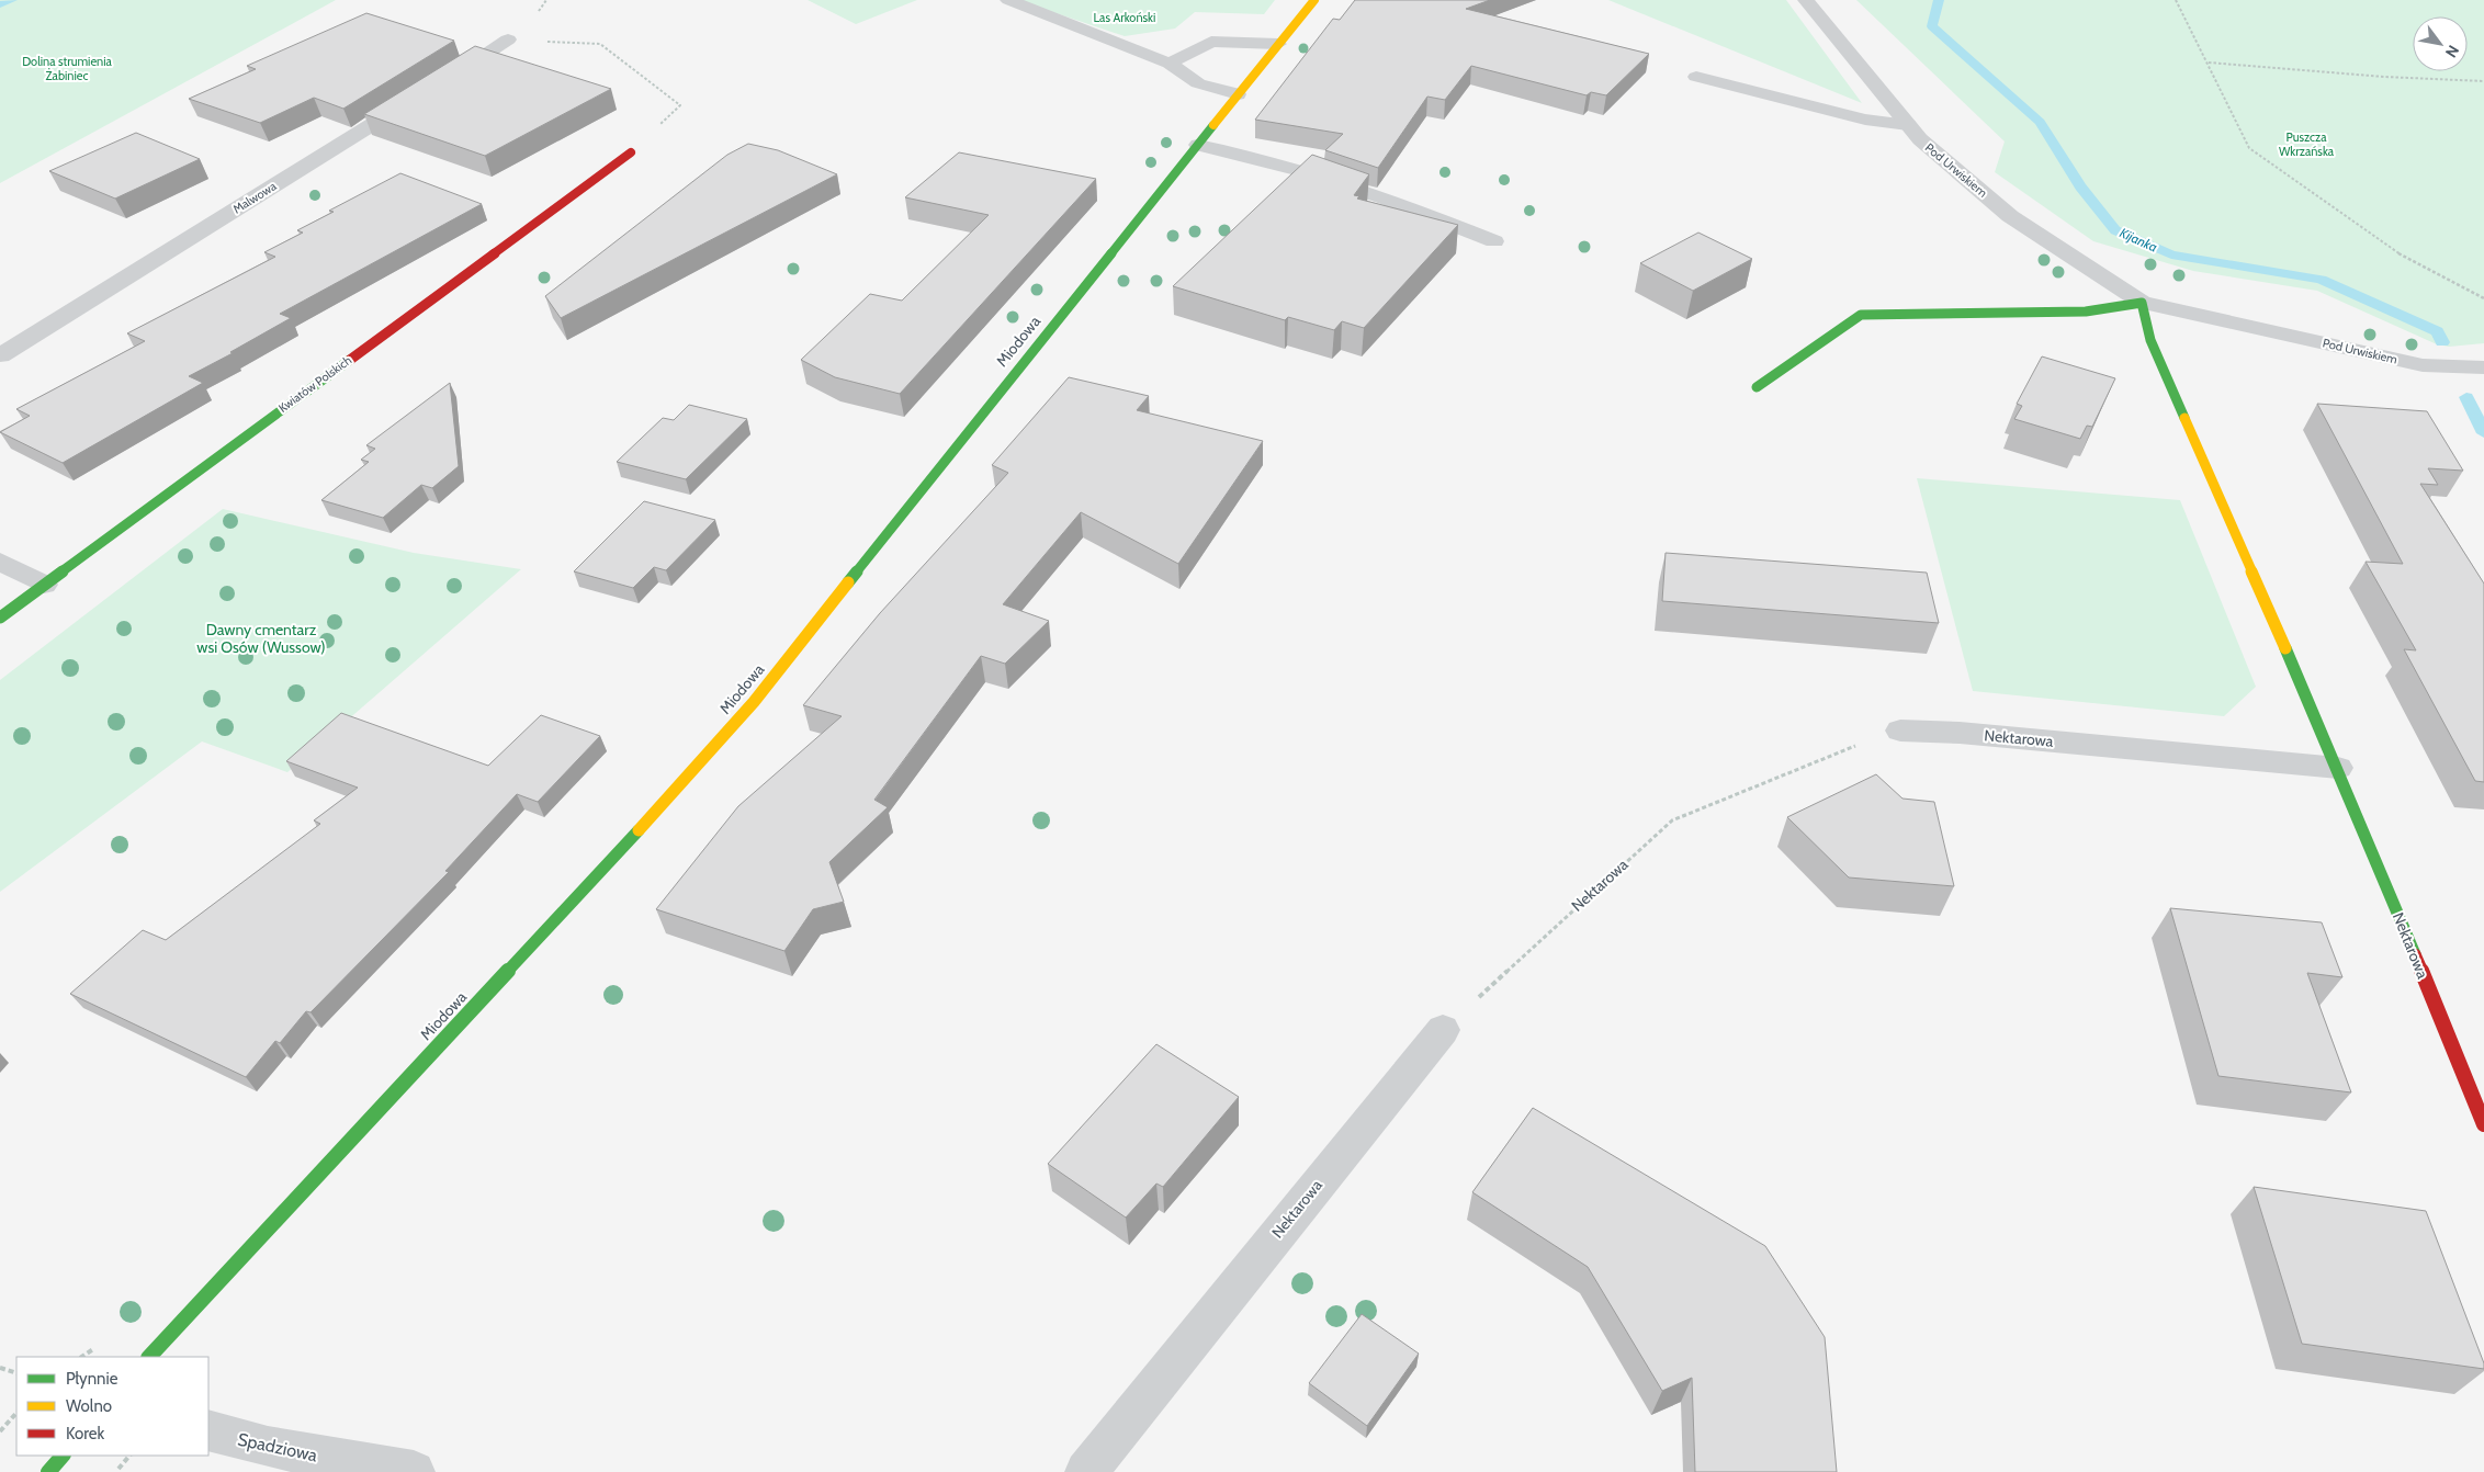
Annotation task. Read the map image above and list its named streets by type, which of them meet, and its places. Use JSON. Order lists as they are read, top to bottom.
{
  "streets": {
    "street": [
      "Pod Urwiskiem",
      "Malwowa",
      "Miodowa",
      "Kwiatów Polskich",
      "Nektarowa",
      "Spadziowa"
    ]
  },
  "crossings": [
    ["Pod Urwiskiem", "Nektarowa"]
  ],
  "water": ["Kijanka"],
  "parks": [
    "Las Arkoński",
    "Dolina strumienia Żabiniec",
    "Puszcza Wkrzańska",
    "Dawny cmentarz wsi Osów (Wussow)"
  ],
  "legend": ["Płynnie", "Wolno", "Korek"],
  "north": "bottom right"
}
